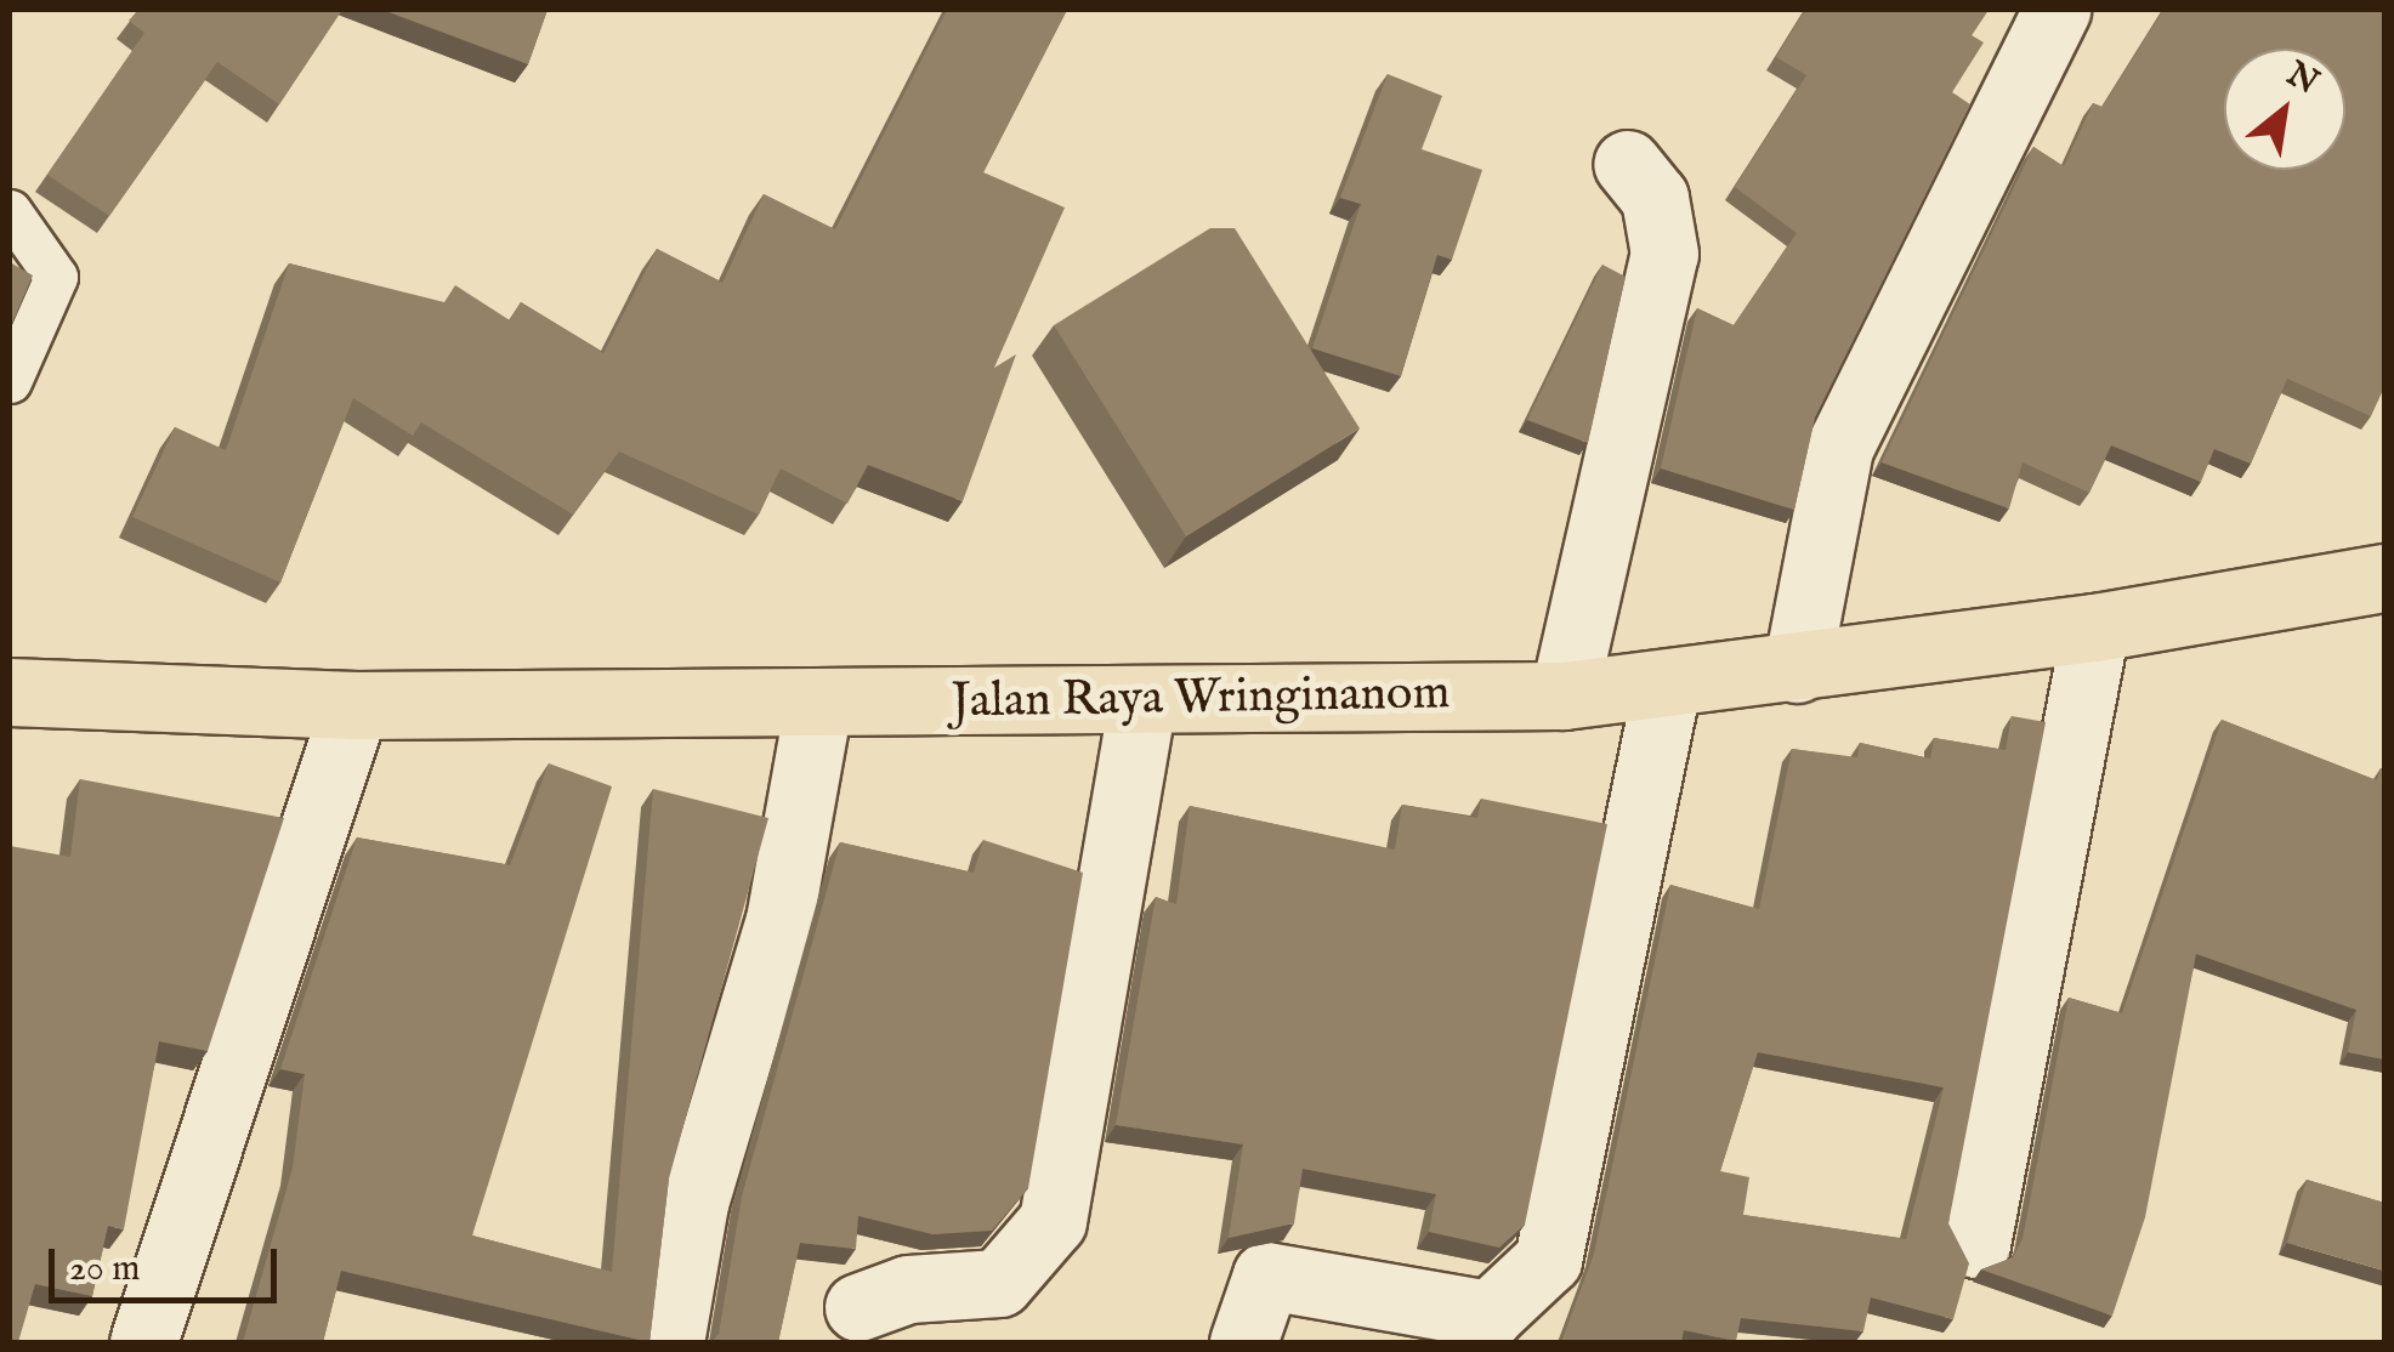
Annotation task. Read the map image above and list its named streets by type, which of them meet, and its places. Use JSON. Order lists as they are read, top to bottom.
{
  "streets": {
    "main road": ["Jalan Raya Wringinanom"]
  },
  "scale_bar": "20 m",
  "north": "top right"
}
